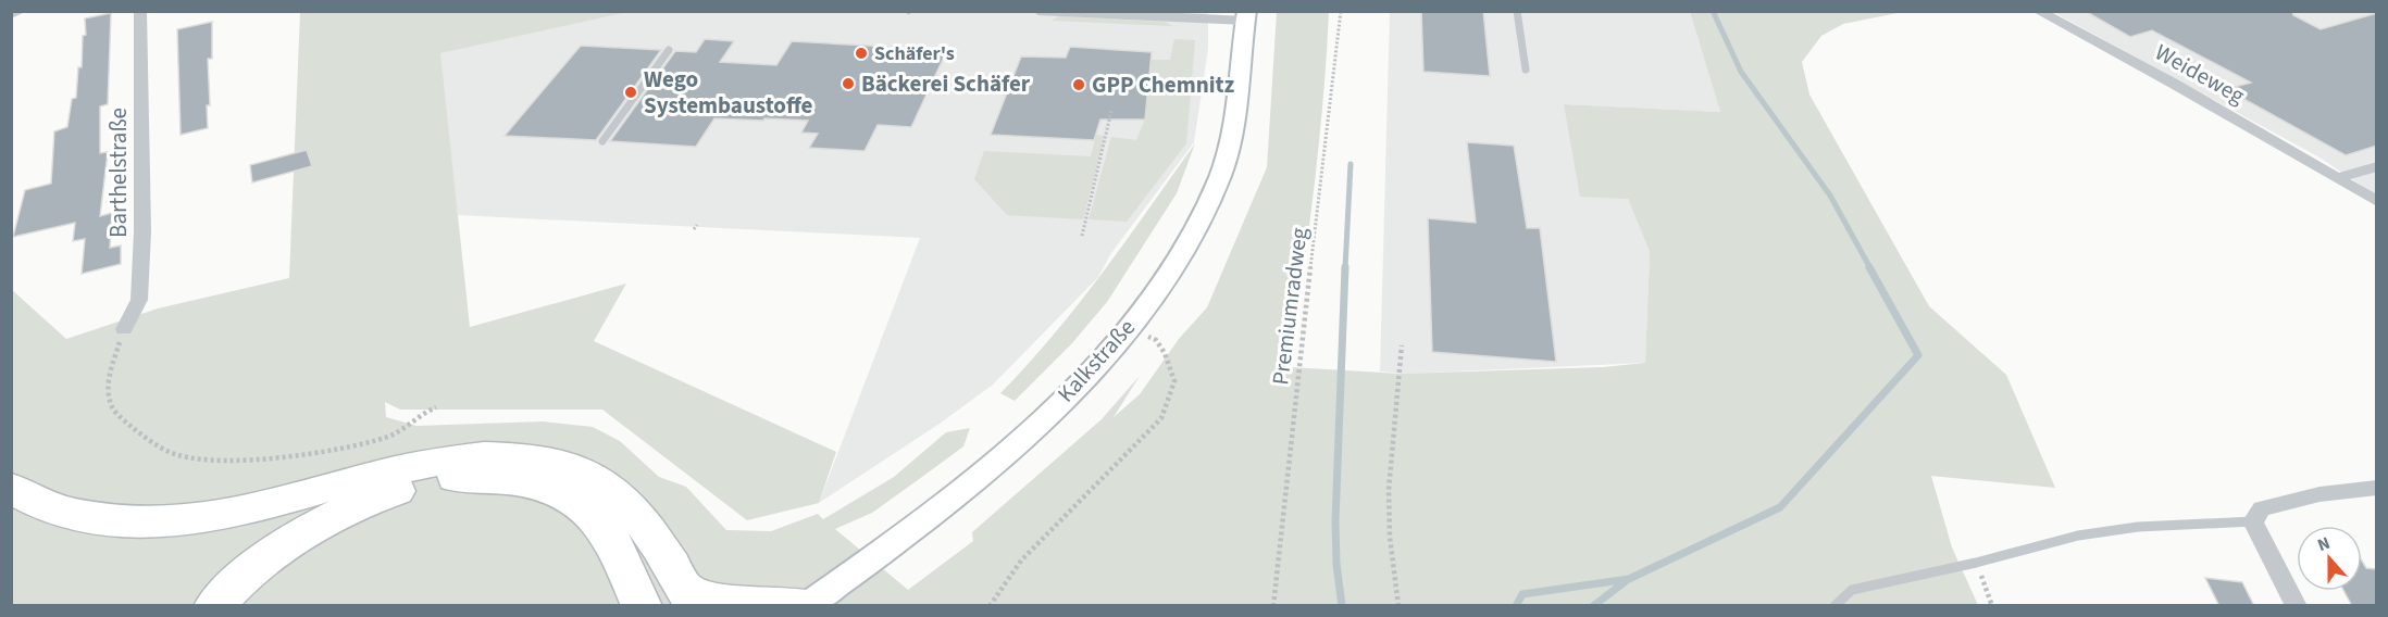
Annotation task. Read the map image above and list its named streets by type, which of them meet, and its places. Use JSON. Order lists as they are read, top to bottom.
{
  "streets": {
    "main road": ["Kalkstraße"],
    "street": ["Weideweg", "Barthelstraße"],
    "path": ["Premiumradweg"]
  },
  "places": [
    "Schäfer's",
    "Bäckerei Schäfer",
    "GPP Chemnitz",
    "Wego Systembaustoffe"
  ],
  "north": "top"
}
